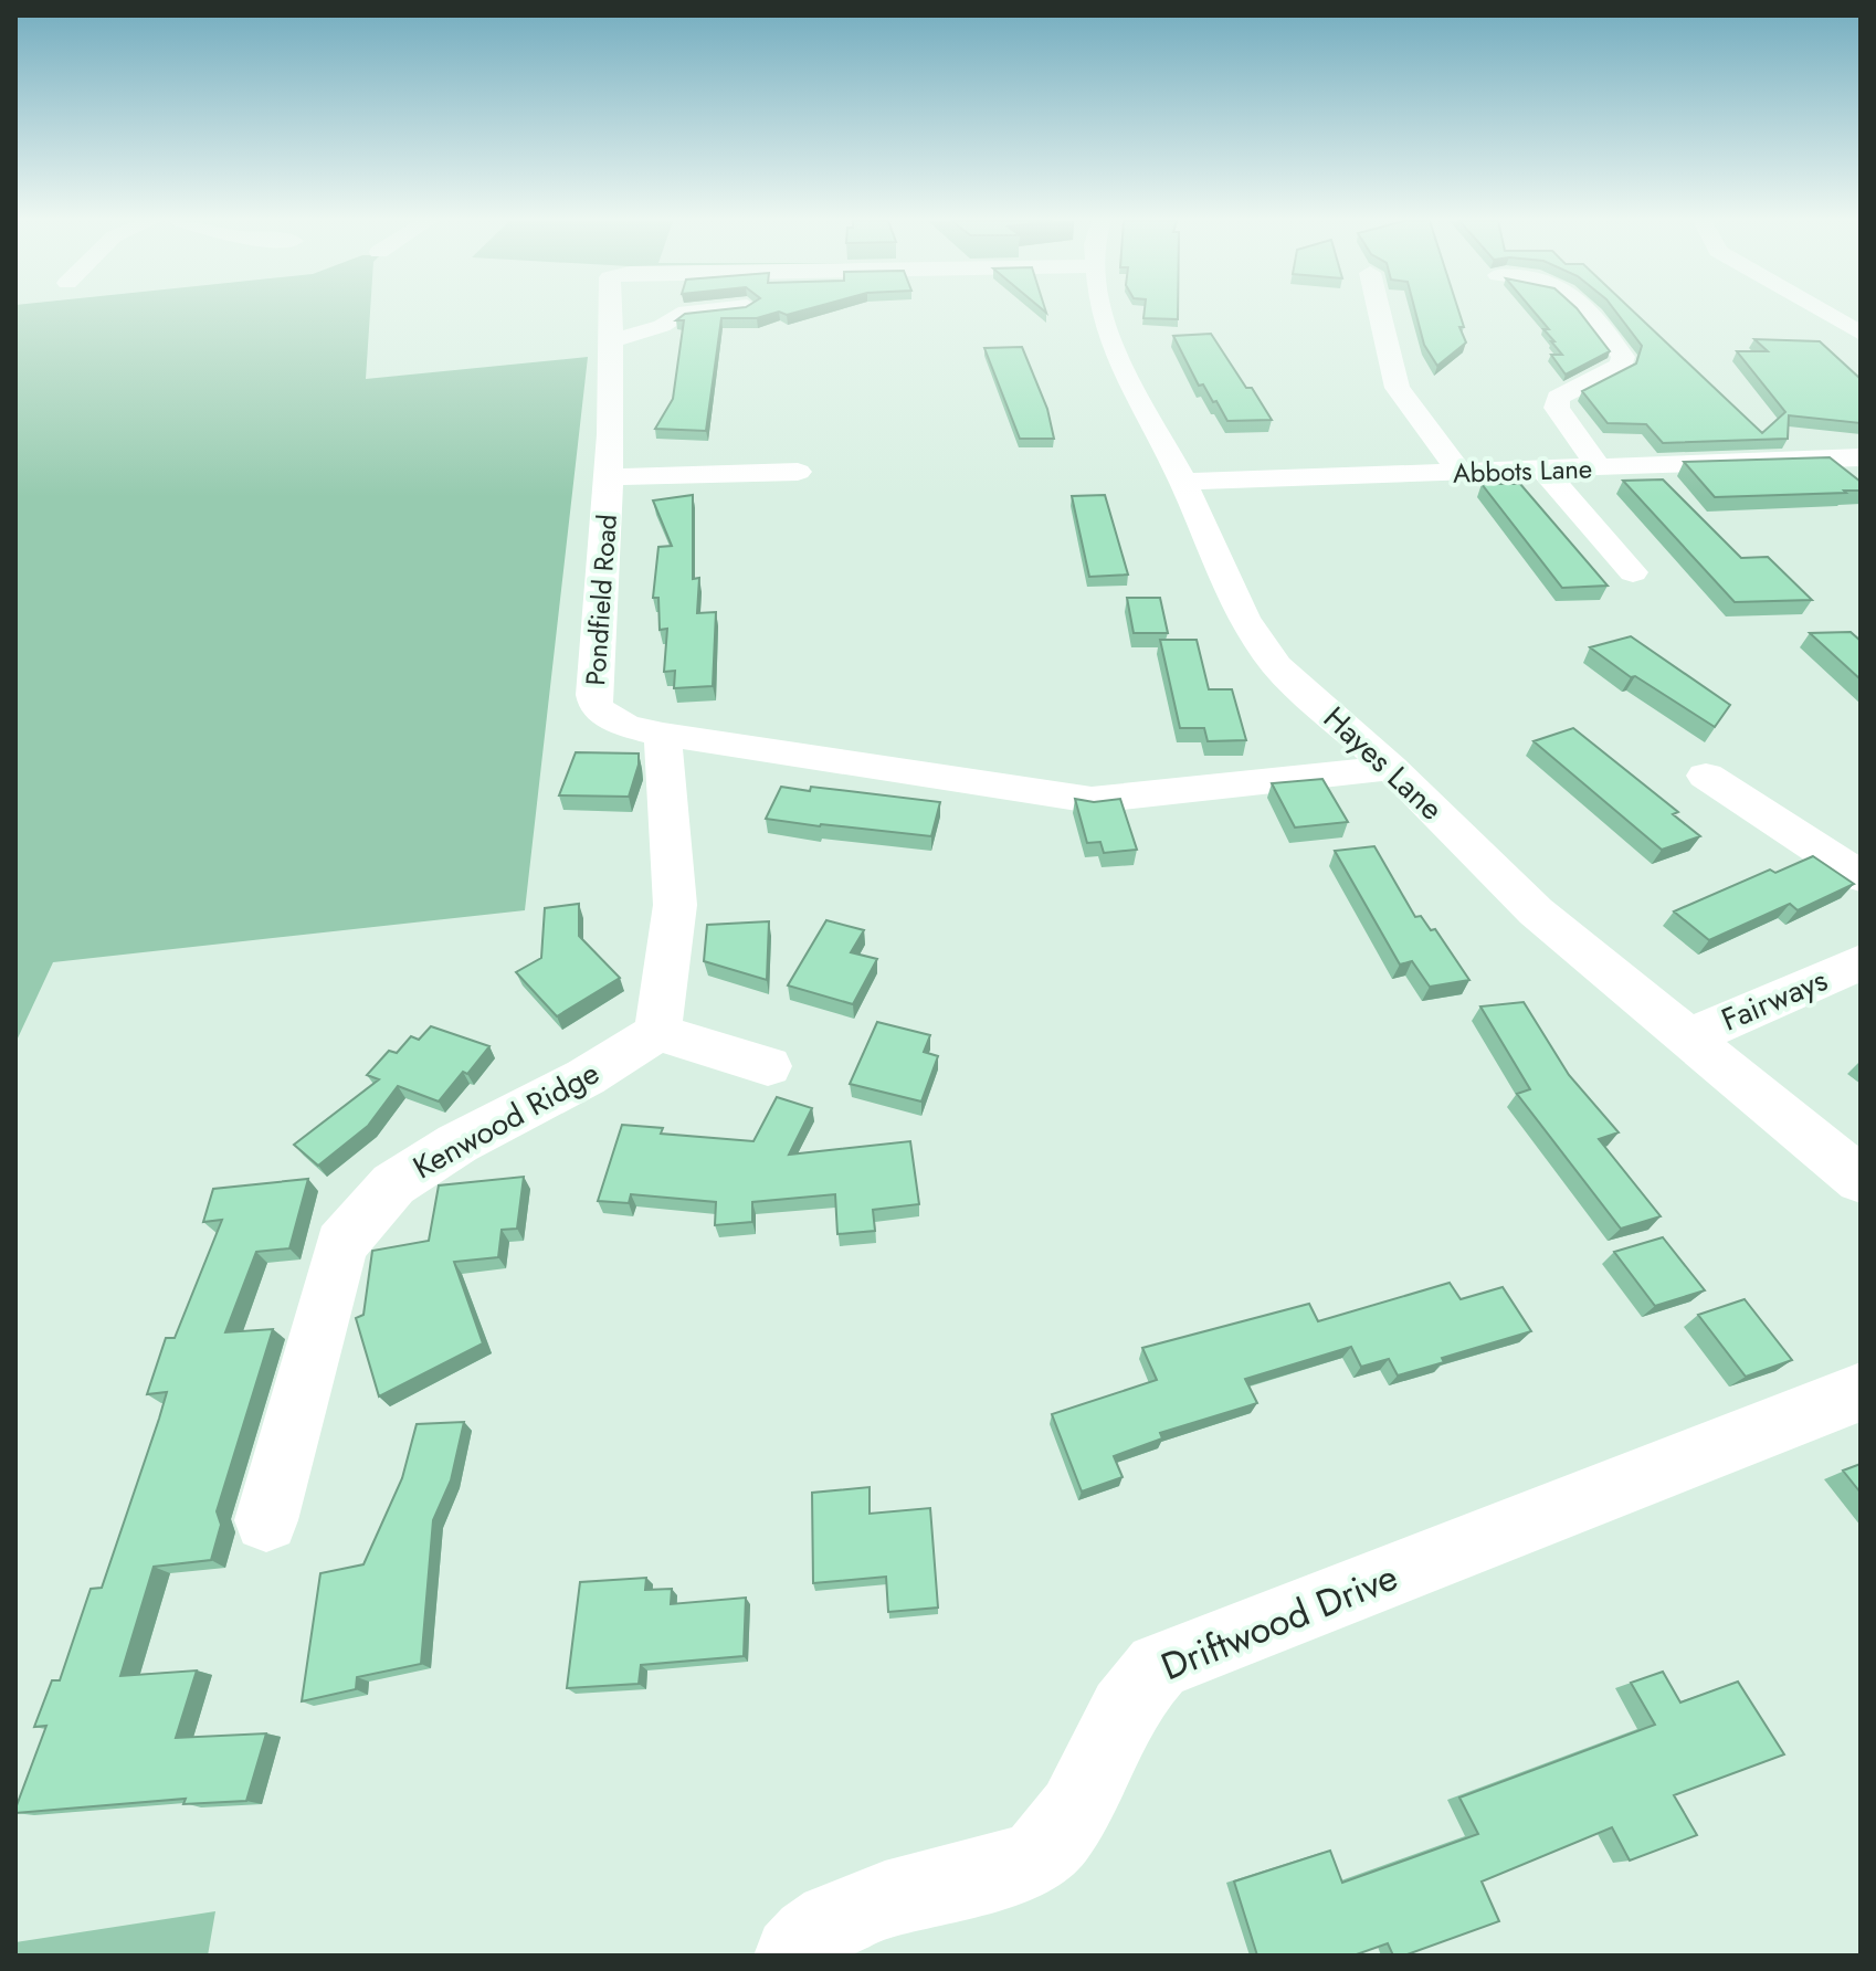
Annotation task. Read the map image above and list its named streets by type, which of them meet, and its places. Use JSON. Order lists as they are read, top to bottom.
{
  "streets": {
    "street": [
      "Abbots Lane",
      "Pondfield Road",
      "Hayes Lane",
      "Fairways",
      "Kenwood Ridge",
      "Driftwood Drive"
    ]
  },
  "crossings": [
    ["Abbots Lane", "Hayes Lane"],
    ["Pondfield Road", "Hayes Lane"],
    ["Hayes Lane", "Fairways"]
  ]
}
